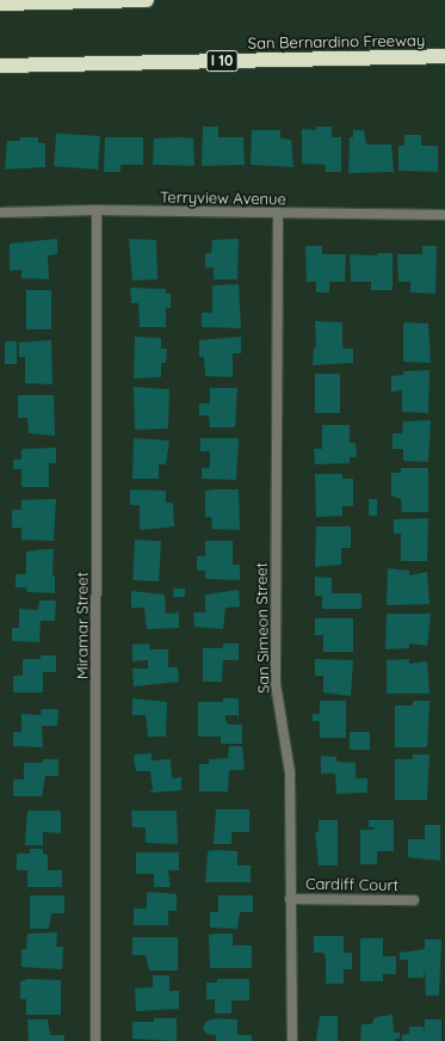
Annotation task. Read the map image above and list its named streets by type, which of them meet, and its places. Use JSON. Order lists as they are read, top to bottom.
{
  "streets": {
    "highway": ["San Bernardino Freeway", "I 10"],
    "street": [
      "Terryview Avenue",
      "Miramar Street",
      "San Simeon Street",
      "Cardiff Court"
    ]
  },
  "crossings": [
    ["Terryview Avenue", "Miramar Street"],
    ["Terryview Avenue", "San Simeon Street"],
    ["San Simeon Street", "Cardiff Court"]
  ]
}
